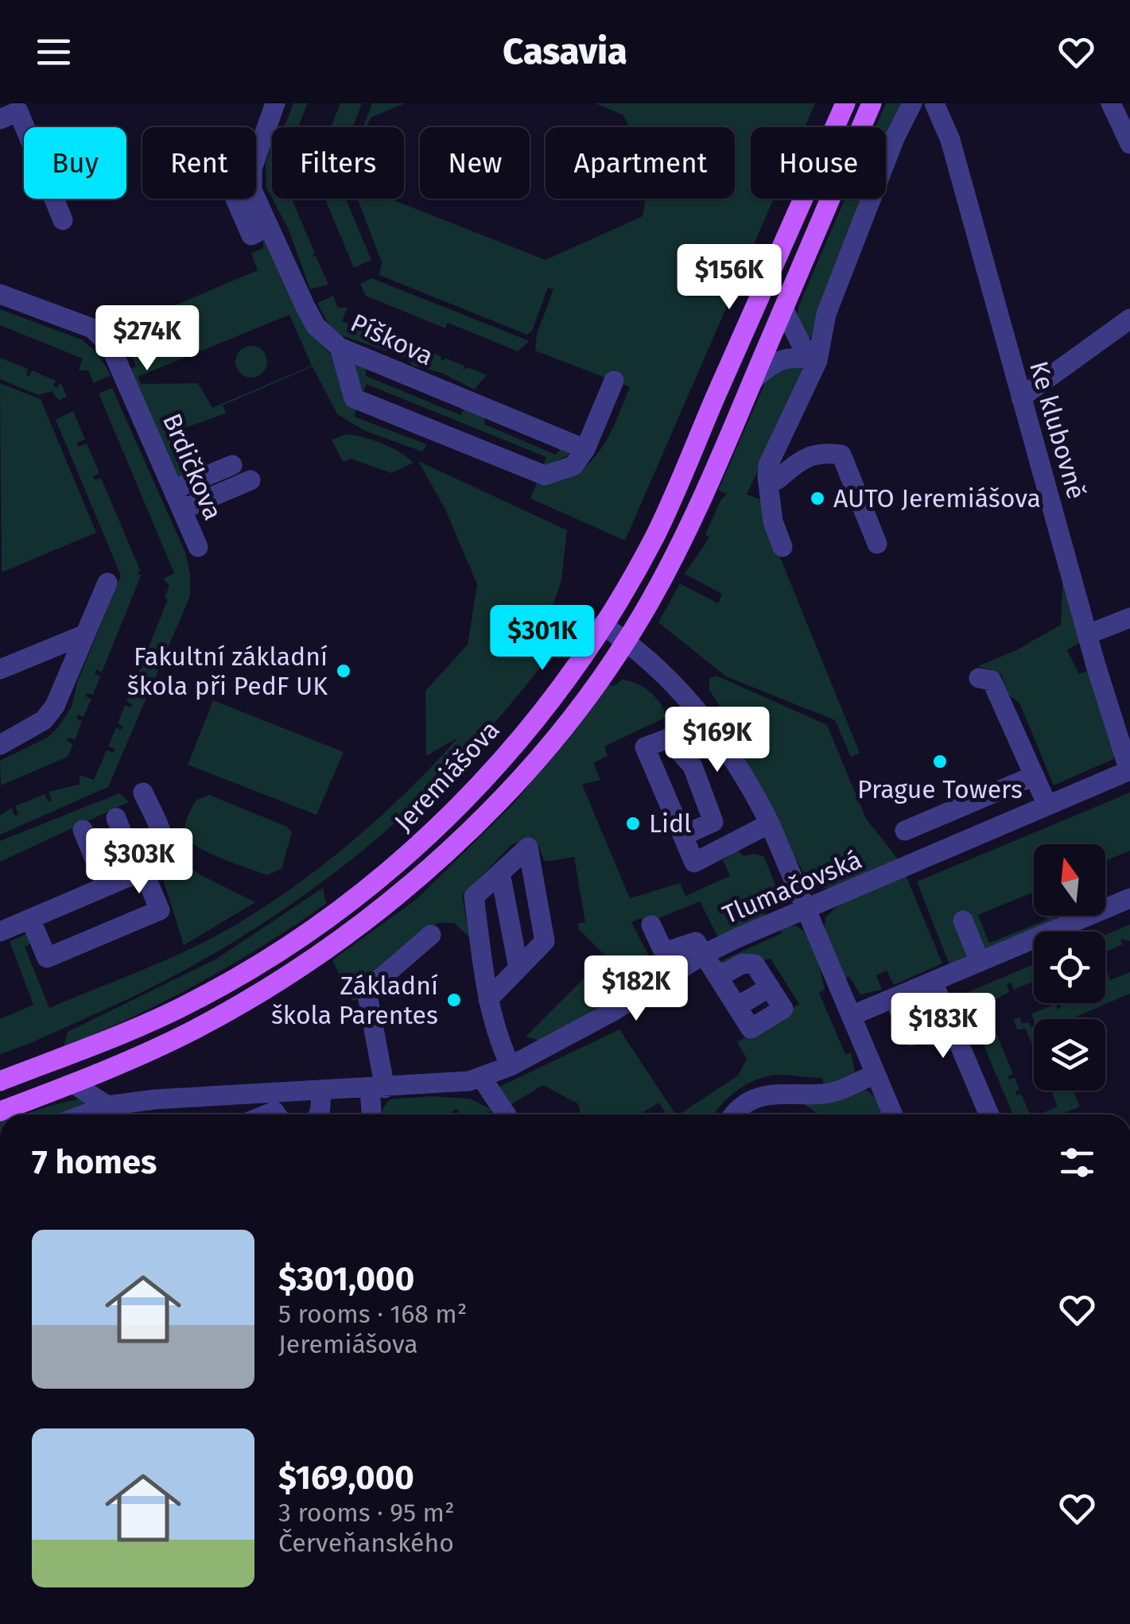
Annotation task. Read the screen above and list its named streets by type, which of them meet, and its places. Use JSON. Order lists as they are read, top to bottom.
{
  "streets": {
    "main road": ["Jeremiášova"],
    "street": [
      "Píškova",
      "Ke klubovně",
      "Brdičkova",
      "Tlumačovská"
    ]
  },
  "crossings": [
    ["Ke klubovně", "Tlumačovská"]
  ],
  "places": [
    "AUTO Jeremiášova",
    "Fakultní základní škola při PedF UK",
    "Prague Towers",
    "Lidl",
    "Základní škola Parentes"
  ],
  "north": "top",
  "page": {
    "header": "Casavia",
    "chip": [
      "Buy",
      "Rent",
      "Filters",
      "New",
      "Apartment",
      "House"
    ],
    "price": [
      "$156K",
      "$274K",
      "$301K",
      "$169K",
      "$303K",
      "$182K",
      "$183K"
    ],
    "heading": "7 homes",
    "list": [
      {
        "name": "$301,000",
        "note": "5 rooms · 168 m² · Jeremiášova"
      },
      {
        "name": "$169,000",
        "note": "3 rooms · 95 m² · Červeňanského"
      }
    ]
  }
}
